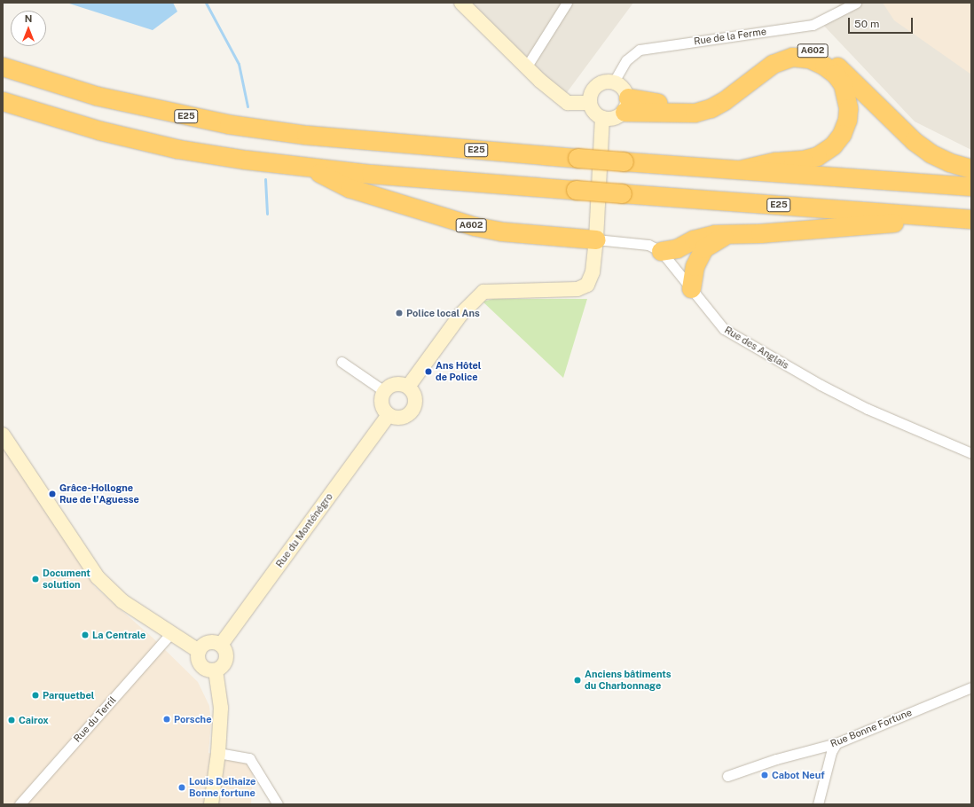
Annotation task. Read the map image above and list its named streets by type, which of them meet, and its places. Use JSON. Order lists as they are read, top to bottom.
{
  "streets": {
    "highway": ["A602", "E25"],
    "street": [
      "Rue de la Ferme",
      "Rue des Anglais",
      "Rue du Monténégro",
      "Rue du Terril",
      "Rue Bonne Fortune"
    ]
  },
  "crossings": [
    ["Rue de la Ferme", "A602"],
    ["A602", "E25"],
    ["A602", "Rue des Anglais"]
  ],
  "places": [
    "Police local Ans",
    "Ans Hôtel de Police",
    "Grâce-Hollogne Rue de l'Aguesse",
    "Document solution",
    "La Centrale",
    "Anciens bâtiments du Charbonnage",
    "Parquetbel",
    "Porsche",
    "Cairox",
    "Cabot Neuf",
    "Louis Delhaize Bonne fortune"
  ],
  "scale_bar": "50 m",
  "north": "top"
}
